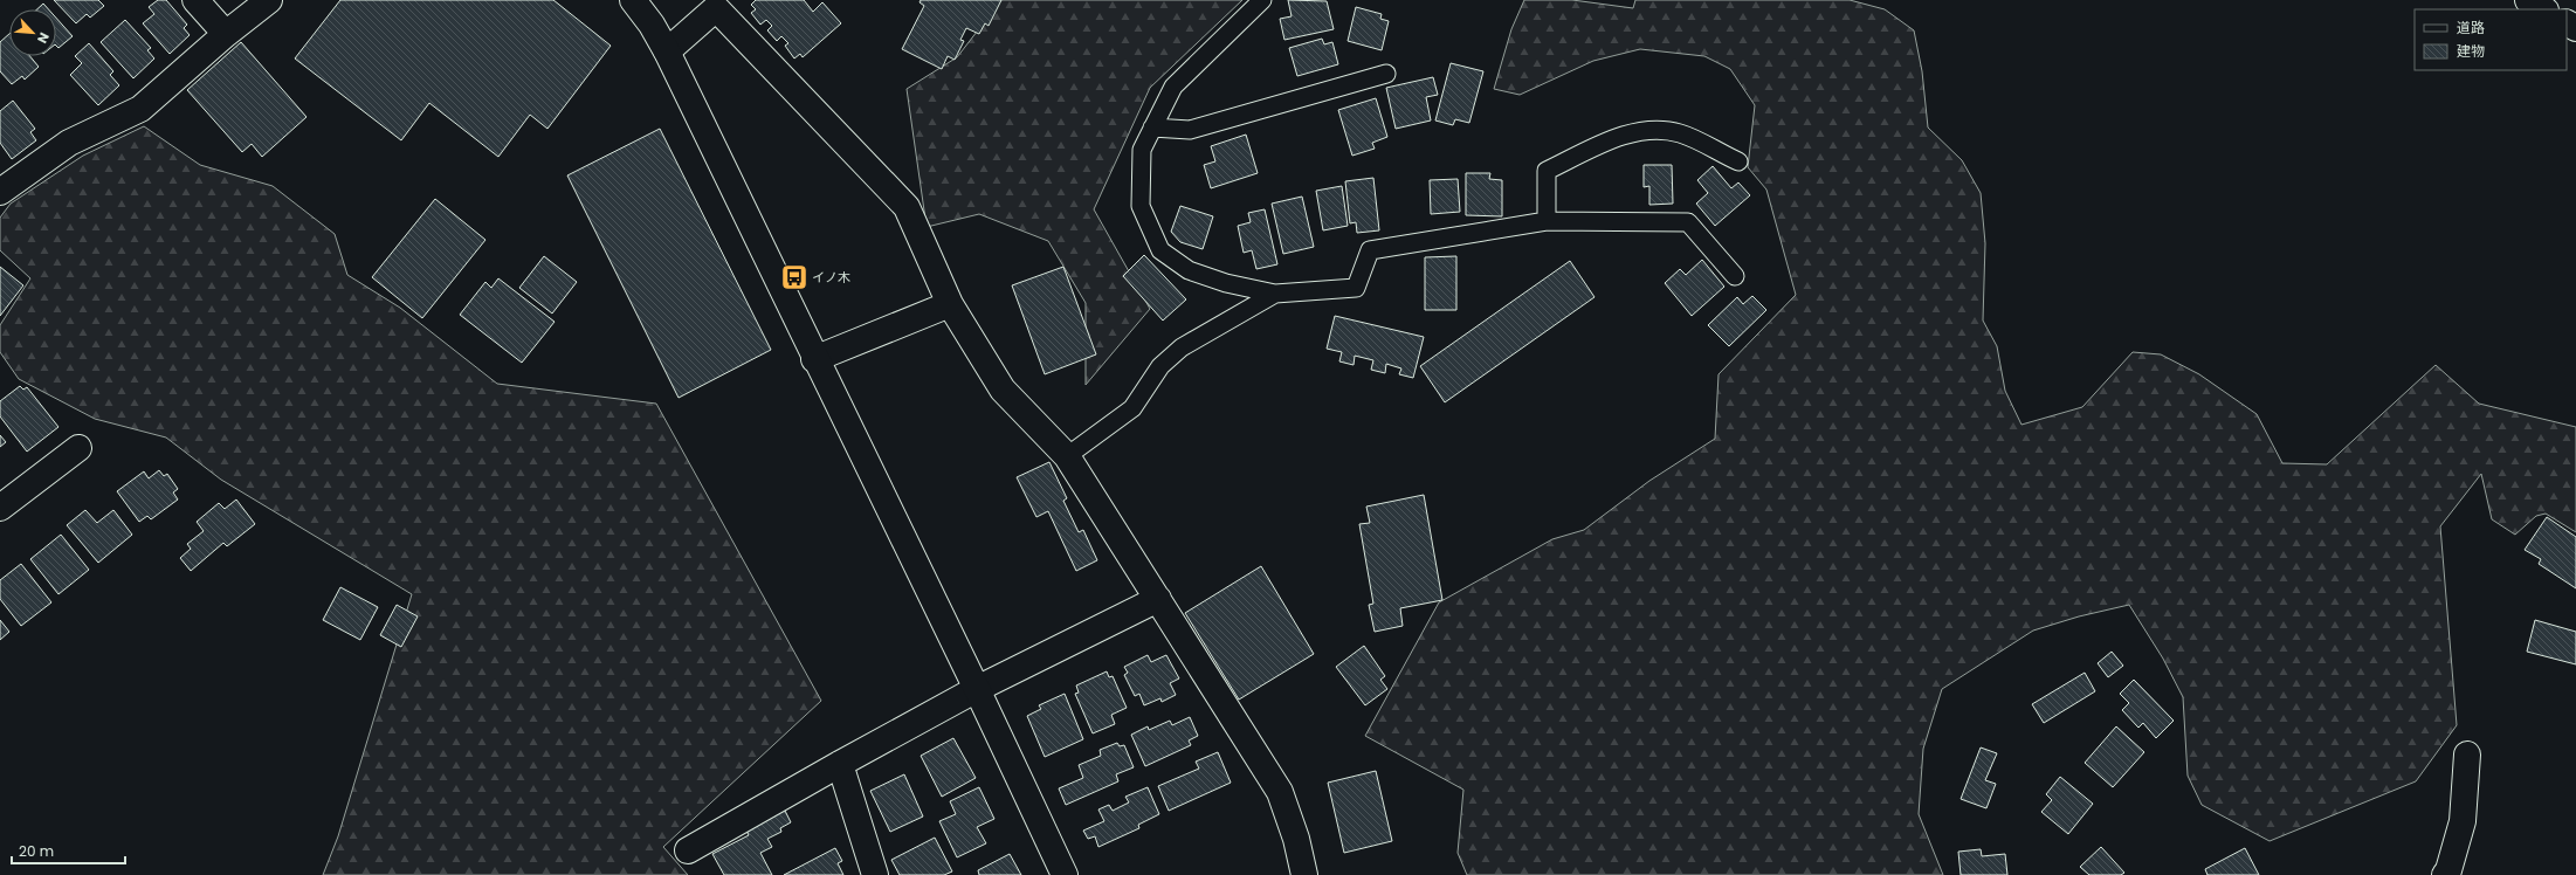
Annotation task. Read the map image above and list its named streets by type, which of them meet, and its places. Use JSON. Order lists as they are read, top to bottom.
{
  "places": {
    "bus stop": ["イノ木"]
  },
  "legend": ["道路", "建物"],
  "scale_bar": "20 m",
  "north": "bottom right"
}
